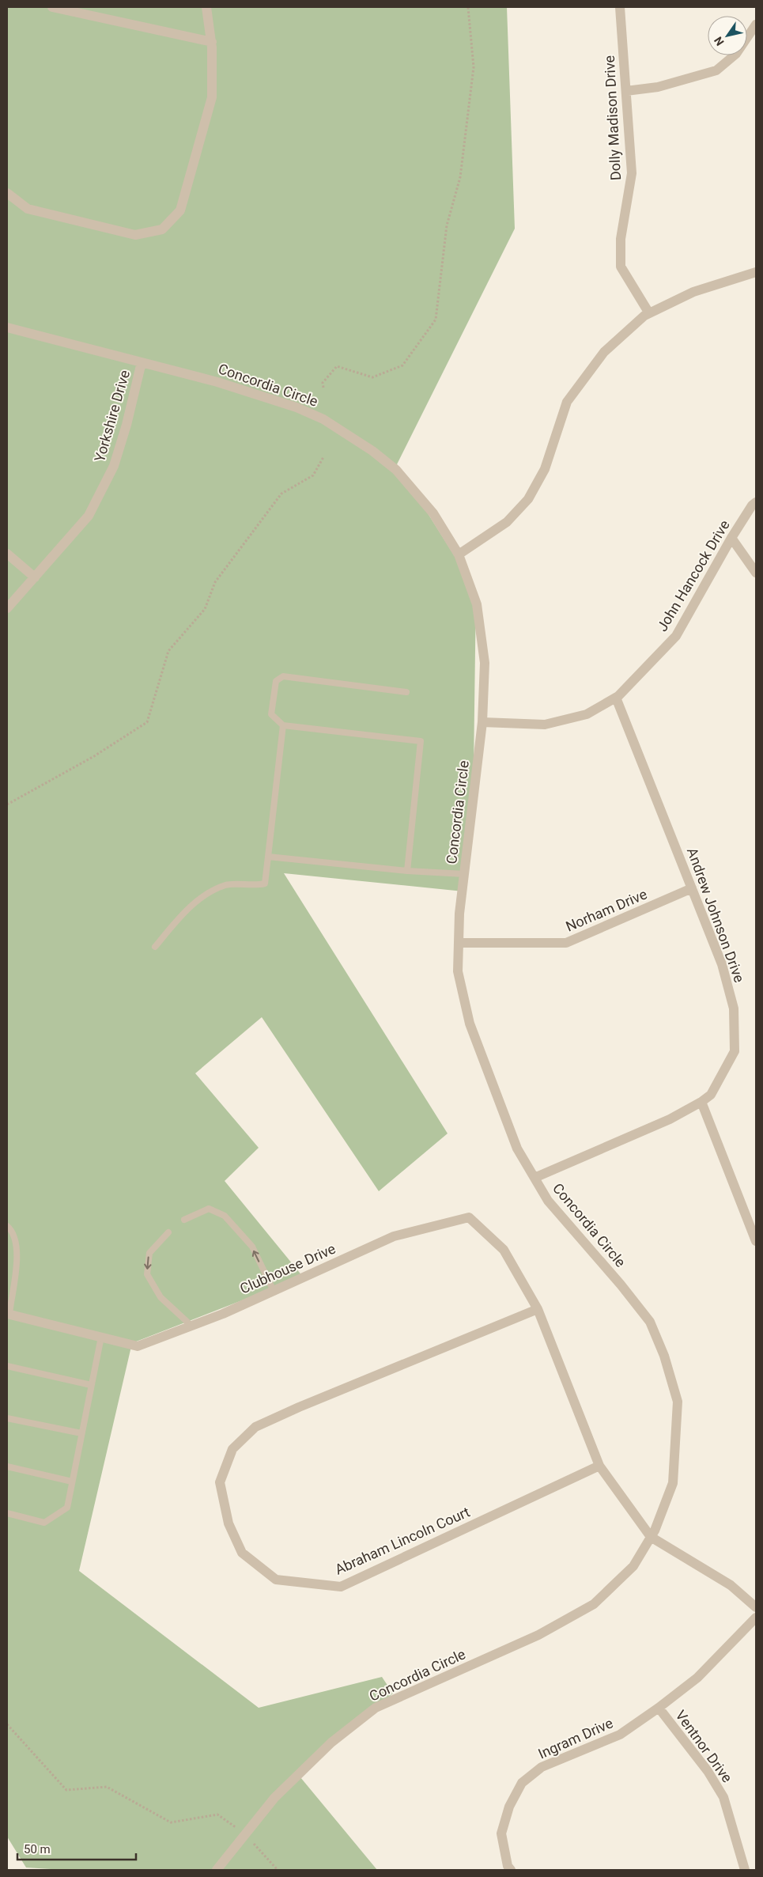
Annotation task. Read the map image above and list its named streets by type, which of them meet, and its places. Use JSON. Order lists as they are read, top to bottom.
{
  "streets": {
    "street": [
      "Dolly Madison Drive",
      "Concordia Circle",
      "Yorkshire Drive",
      "John Hancock Drive",
      "Norham Drive",
      "Andrew Johnson Drive",
      "Clubhouse Drive",
      "Abraham Lincoln Court",
      "Ingram Drive",
      "Ventnor Drive"
    ]
  },
  "crossings": [
    ["Concordia Circle", "Yorkshire Drive"],
    ["Concordia Circle", "John Hancock Drive"],
    ["Concordia Circle", "Norham Drive"],
    ["Concordia Circle", "Andrew Johnson Drive"],
    ["John Hancock Drive", "Andrew Johnson Drive"],
    ["Norham Drive", "Andrew Johnson Drive"],
    ["Clubhouse Drive", "Abraham Lincoln Court"],
    ["Ingram Drive", "Ventnor Drive"]
  ],
  "scale_bar": "50 m",
  "north": "bottom left"
}
